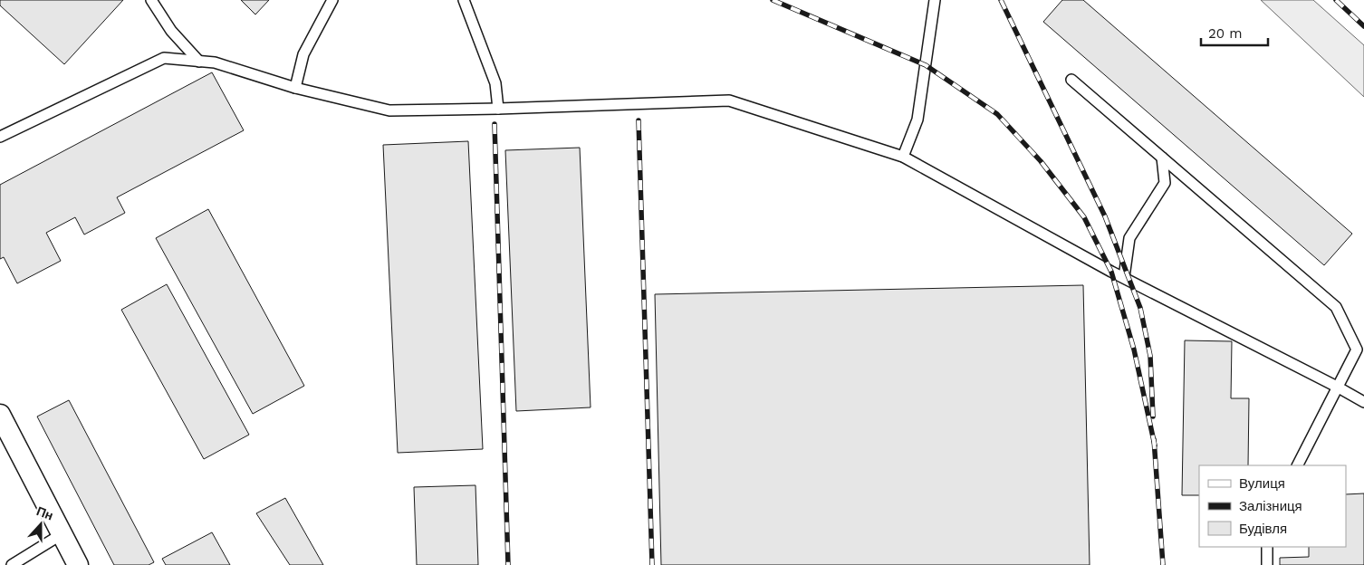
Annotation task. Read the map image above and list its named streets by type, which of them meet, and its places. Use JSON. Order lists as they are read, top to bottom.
{
  "legend": ["Вулиця", "Залізниця", "Будівля"],
  "scale_bar": "20 m",
  "north": "top"
}
